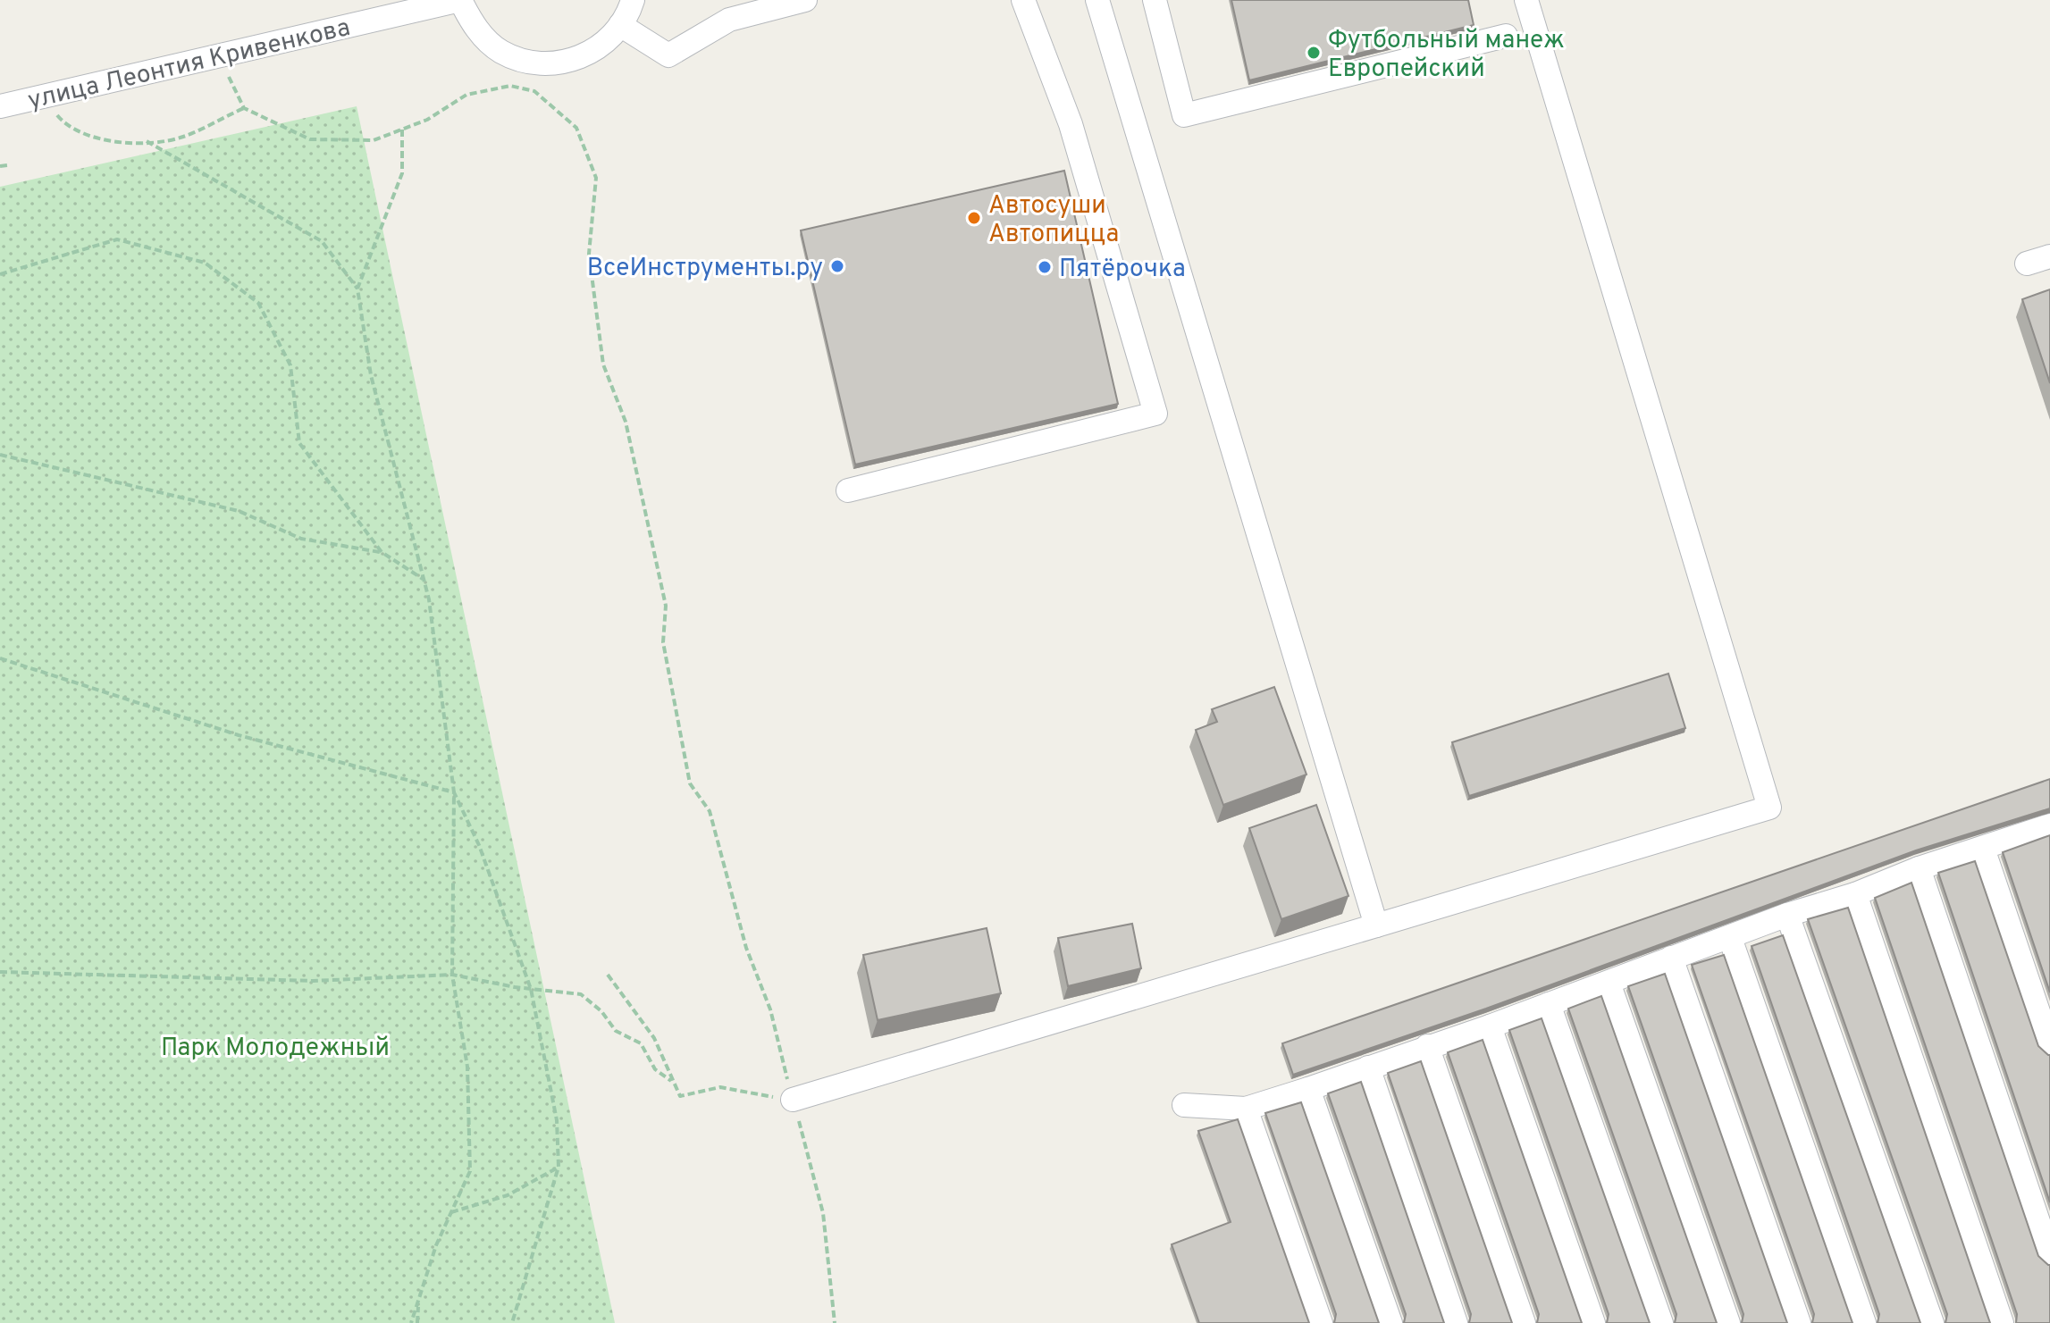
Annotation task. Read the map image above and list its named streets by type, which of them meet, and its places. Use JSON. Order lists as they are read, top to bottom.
{
  "streets": {
    "street": ["улица Леонтия Кривенкова"]
  },
  "parks": ["Парк Молодежный"],
  "places": [
    "Футбольный манеж Европейский",
    "Автосуши Автопицца",
    "ВсеИнструменты.ру",
    "Пятёрочка"
  ]
}
